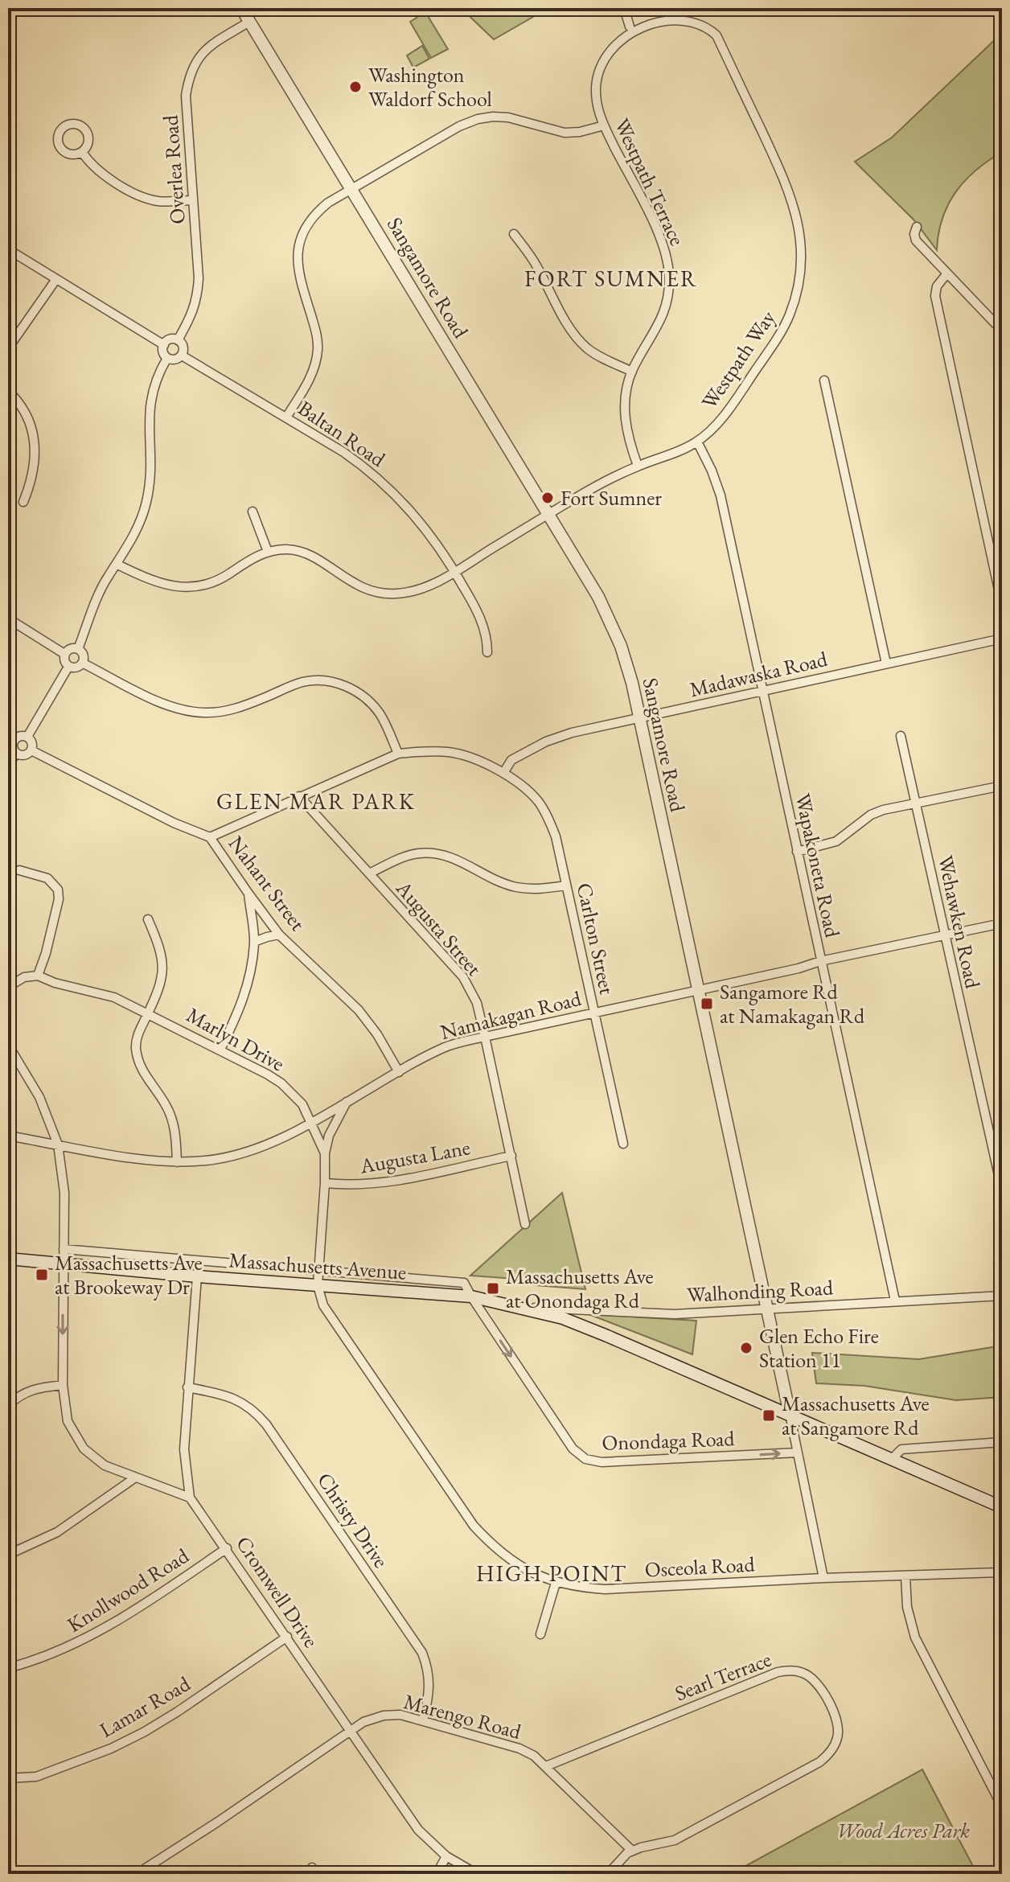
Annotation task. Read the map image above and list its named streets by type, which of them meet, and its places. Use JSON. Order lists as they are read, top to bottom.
{
  "streets": {
    "street": [
      "Overlea Road",
      "Westpath Terrace",
      "Sangamore Road",
      "Westpath Way",
      "Baltan Road",
      "Madawaska Road",
      "Wapakoneta Road",
      "Nahant Street",
      "Wehawken Road",
      "Augusta Street",
      "Carlton Street",
      "Namakagan Road",
      "Marlyn Drive",
      "Augusta Lane",
      "Massachusetts Avenue",
      "Walhonding Road",
      "Onondaga Road",
      "Christy Drive",
      "Osceola Road",
      "Knollwood Road",
      "Cromwell Drive",
      "Searl Terrace",
      "Lamar Road",
      "Marengo Road"
    ]
  },
  "crossings": [
    ["Overlea Road", "Sangamore Road"],
    ["Overlea Road", "Baltan Road"],
    ["Westpath Terrace", "Westpath Way"],
    ["Sangamore Road", "Westpath Way"],
    ["Sangamore Road", "Madawaska Road"],
    ["Sangamore Road", "Namakagan Road"],
    ["Sangamore Road", "Massachusetts Avenue"],
    ["Sangamore Road", "Walhonding Road"],
    ["Sangamore Road", "Onondaga Road"],
    ["Sangamore Road", "Osceola Road"],
    ["Westpath Way", "Baltan Road"],
    ["Westpath Way", "Wapakoneta Road"],
    ["Madawaska Road", "Wapakoneta Road"],
    ["Madawaska Road", "Carlton Street"],
    ["Wapakoneta Road", "Namakagan Road"],
    ["Wapakoneta Road", "Walhonding Road"],
    ["Nahant Street", "Namakagan Road"],
    ["Wehawken Road", "Namakagan Road"],
    ["Augusta Street", "Namakagan Road"],
    ["Augusta Street", "Augusta Lane"],
    ["Carlton Street", "Namakagan Road"],
    ["Namakagan Road", "Marlyn Drive"],
    ["Marlyn Drive", "Augusta Lane"],
    ["Marlyn Drive", "Massachusetts Avenue"],
    ["Marlyn Drive", "Osceola Road"],
    ["Massachusetts Avenue", "Walhonding Road"],
    ["Massachusetts Avenue", "Onondaga Road"],
    ["Massachusetts Avenue", "Osceola Road"],
    ["Massachusetts Avenue", "Cromwell Drive"],
    ["Christy Drive", "Cromwell Drive"],
    ["Christy Drive", "Marengo Road"],
    ["Knollwood Road", "Cromwell Drive"],
    ["Cromwell Drive", "Lamar Road"],
    ["Cromwell Drive", "Marengo Road"],
    ["Searl Terrace", "Marengo Road"]
  ],
  "one_way": ["Onondaga Road"],
  "districts": ["FORT SUMNER", "GLEN MAR PARK", "HIGH POINT"],
  "parks": ["Wood Acres Park"],
  "places": {
    "other": ["Washington Waldorf School", "Fort Sumner", "Glen Echo Fire Station 11"],
    "transit": [
      "Sangamore Rd at Namakagan Rd",
      "Massachusetts Ave at Brookeway Dr",
      "Massachusetts Ave at Onondaga Rd",
      "Massachusetts Ave at Sangamore Rd"
    ]
  }
}
